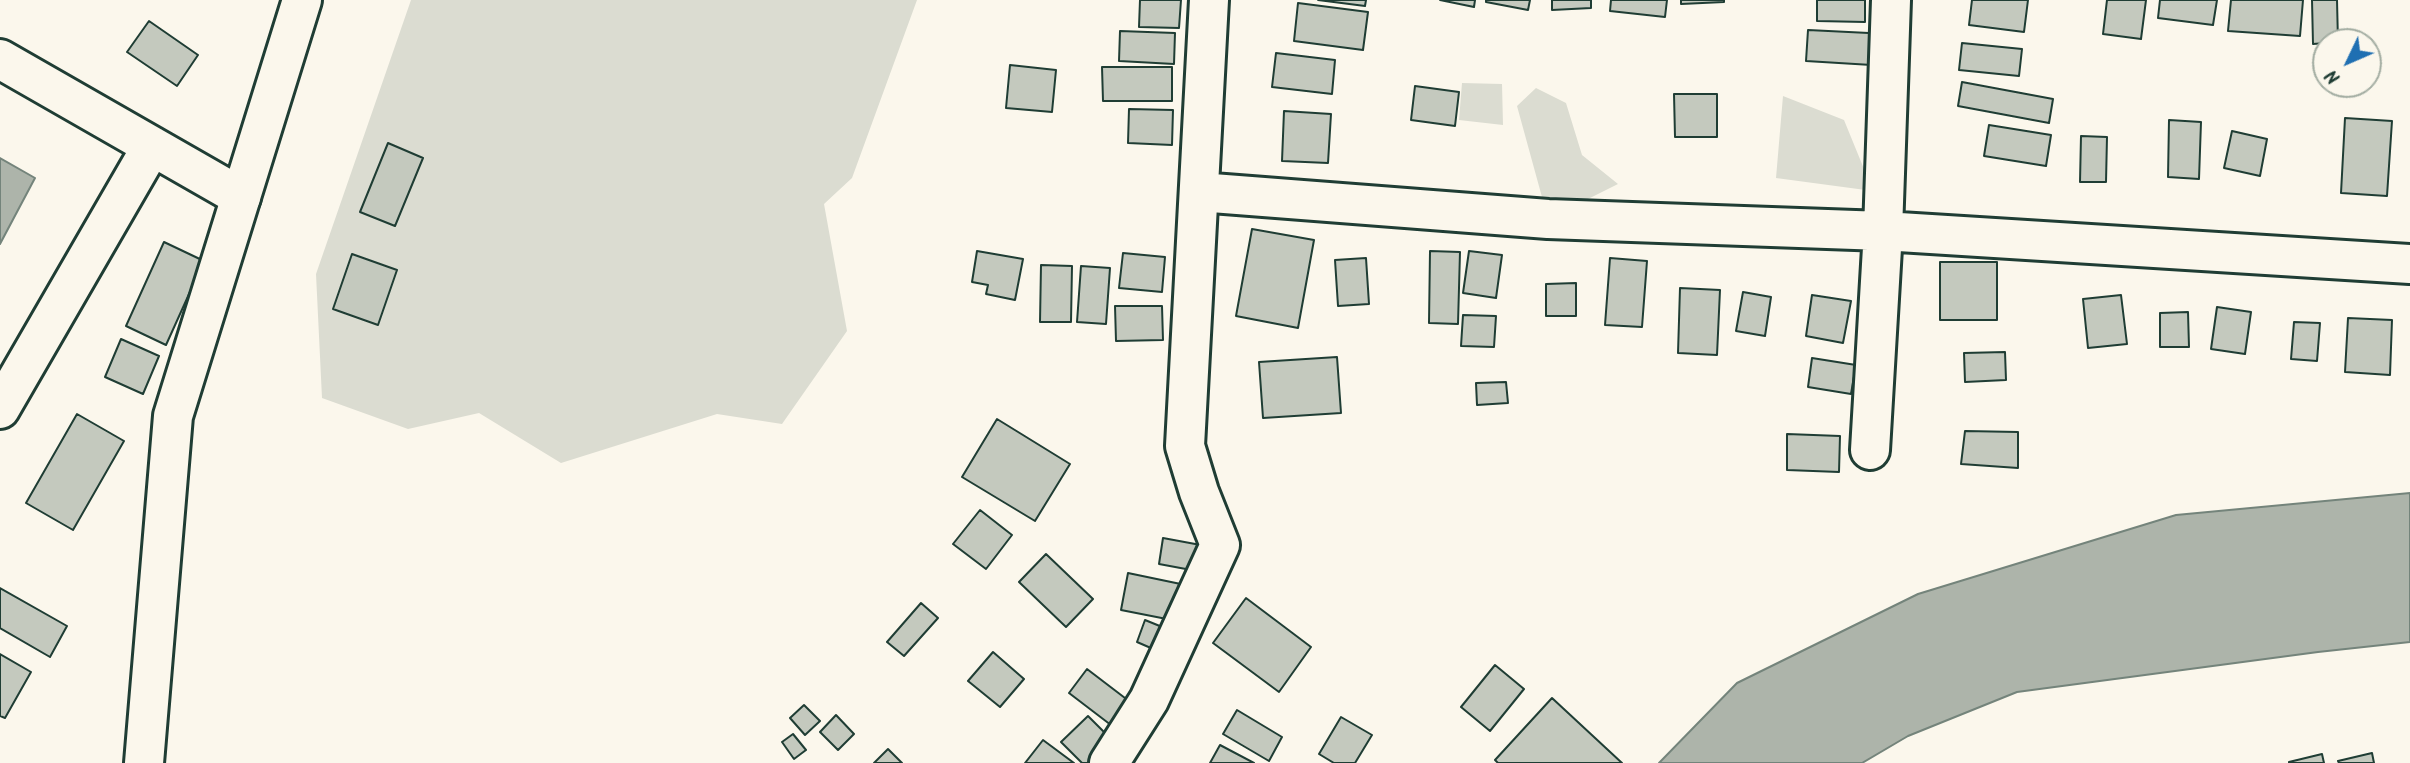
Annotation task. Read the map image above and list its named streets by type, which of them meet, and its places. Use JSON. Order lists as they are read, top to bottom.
{
  "north": "bottom left"
}
